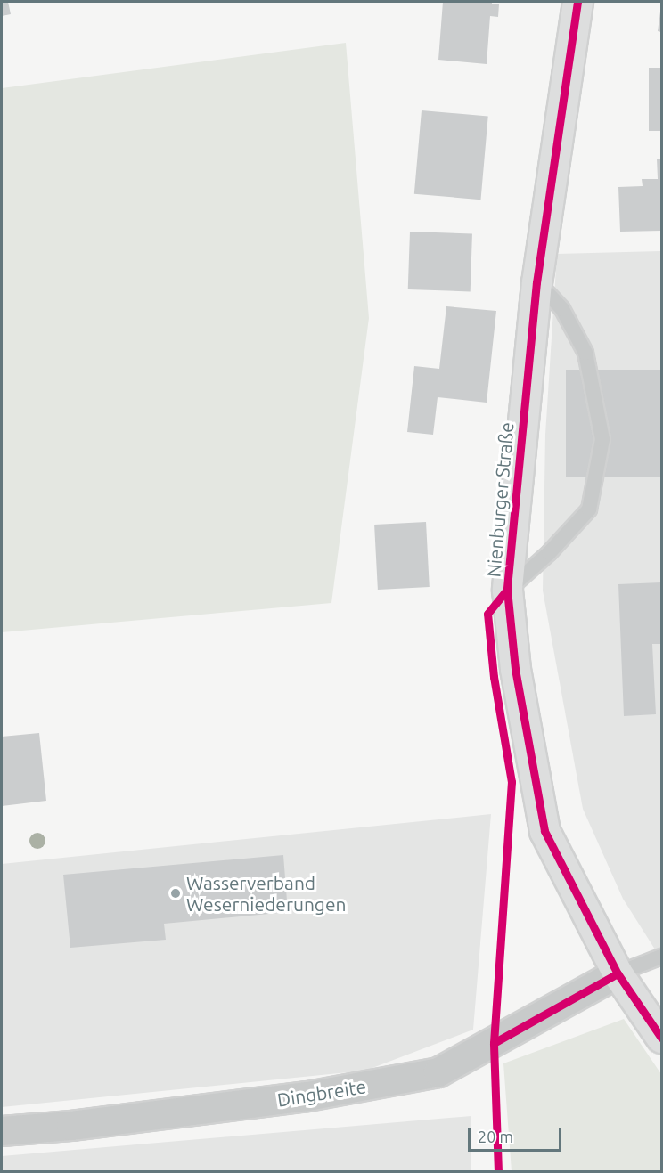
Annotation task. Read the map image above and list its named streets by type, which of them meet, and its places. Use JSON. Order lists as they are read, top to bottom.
{
  "streets": {
    "street": ["Nienburger Straße", "Dingbreite"]
  },
  "crossings": [
    ["Nienburger Straße", "Dingbreite"]
  ],
  "places": ["Wasserverband Weserniederungen"],
  "scale_bar": "20 m"
}
